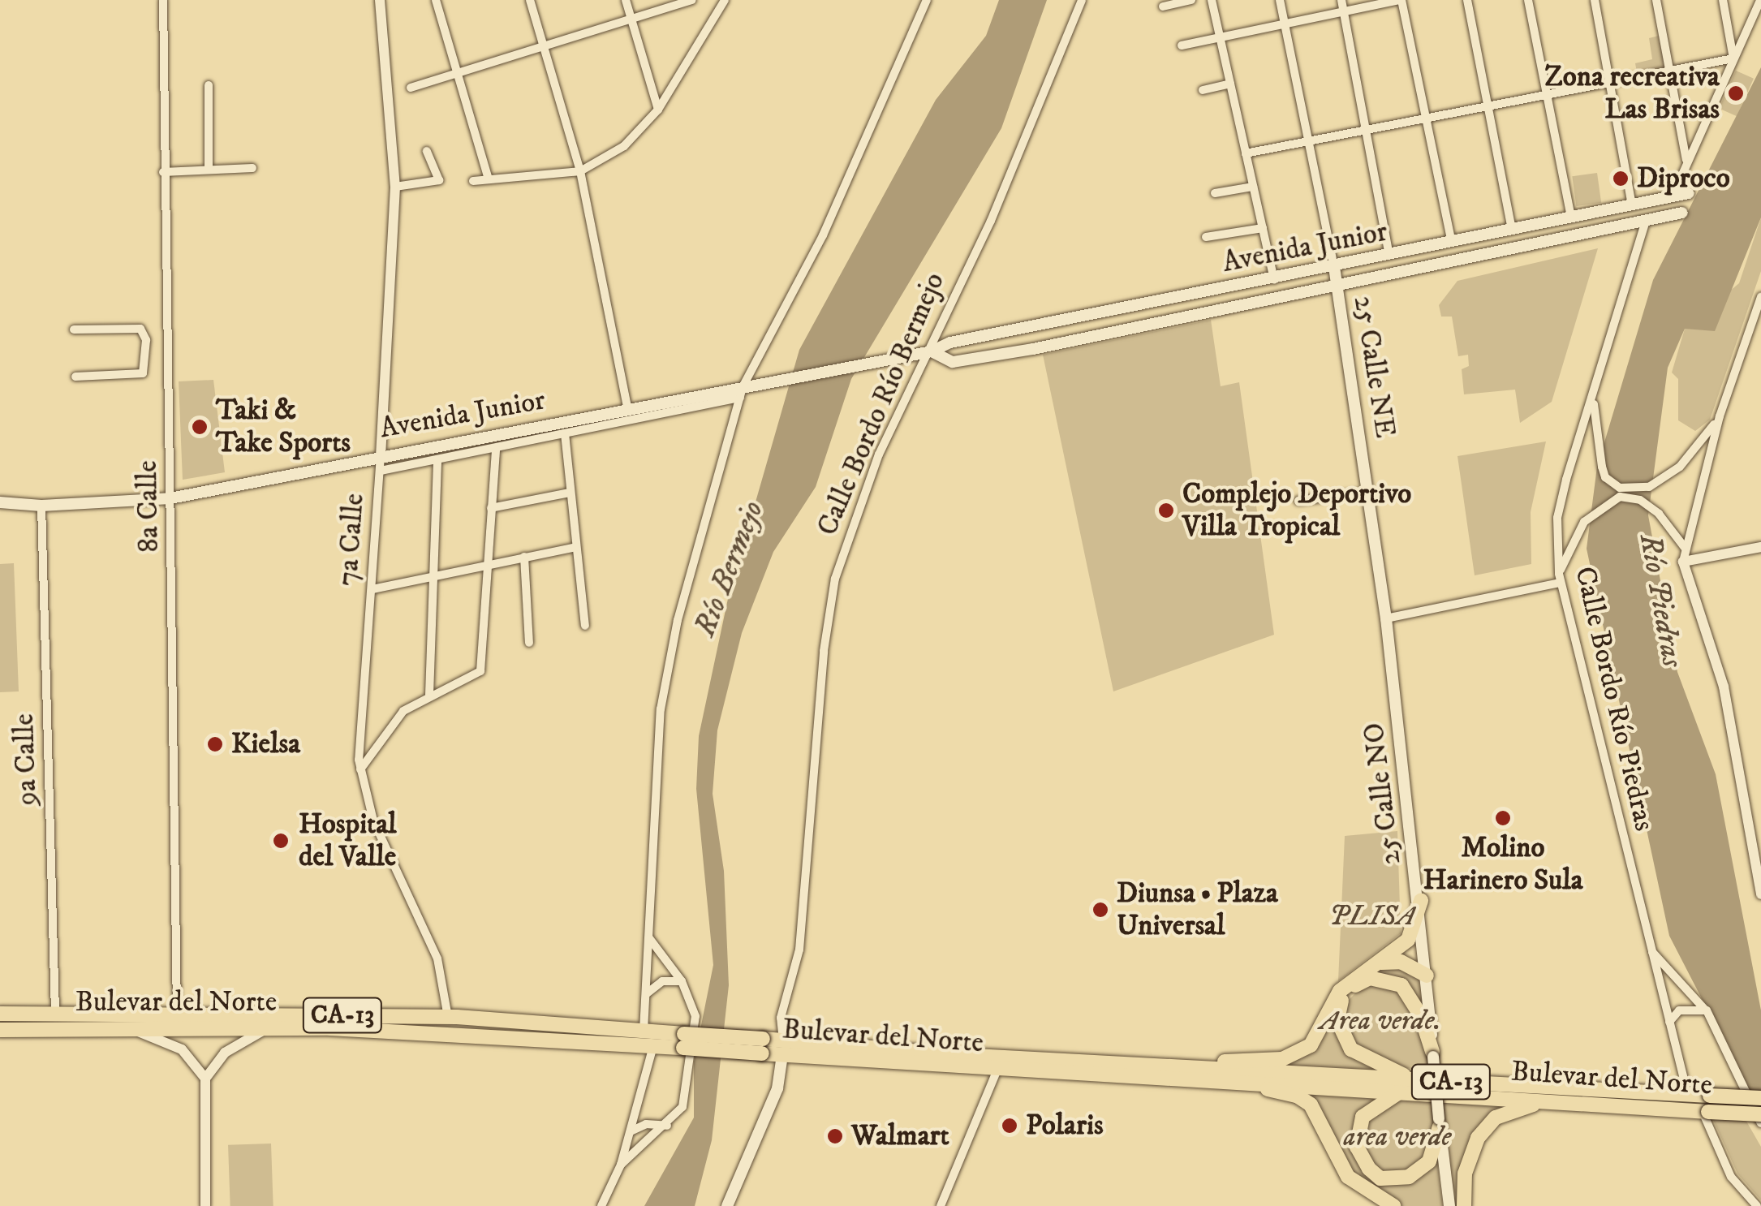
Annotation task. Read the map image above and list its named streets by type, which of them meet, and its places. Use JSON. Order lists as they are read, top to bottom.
{
  "streets": {
    "highway": ["Bulevar del Norte", "CA-13"],
    "main road": [
      "Avenida Junior",
      "25 Calle NE",
      "Calle Bordo Río Bermejo",
      "25 Calle NO"
    ],
    "street": [
      "8a Calle",
      "7a Calle",
      "Calle Bordo Río Piedras",
      "9a Calle"
    ]
  },
  "crossings": [
    ["Avenida Junior", "25 Calle NE"],
    ["Avenida Junior", "Calle Bordo Río Bermejo"],
    ["Avenida Junior", "8a Calle"],
    ["Avenida Junior", "7a Calle"],
    ["Avenida Junior", "Calle Bordo Río Piedras"],
    ["Avenida Junior", "9a Calle"],
    ["25 Calle NE", "25 Calle NO"],
    ["Calle Bordo Río Bermejo", "Bulevar del Norte"],
    ["8a Calle", "Bulevar del Norte"],
    ["7a Calle", "Bulevar del Norte"],
    ["Calle Bordo Río Piedras", "Bulevar del Norte"],
    ["9a Calle", "Bulevar del Norte"]
  ],
  "water": ["Río Bermejo", "Río Piedras"],
  "parks": ["PLISA", "Area verde.", "area verde"],
  "places": [
    "Zona recreativa Las Brisas",
    "Diproco",
    "Taki & Take Sports",
    "Complejo Deportivo Villa Tropical",
    "Kielsa",
    "Molino Harinero Sula",
    "Hospital del Valle",
    "Diunsa • Plaza Universal",
    "Polaris",
    "Walmart"
  ]
}
